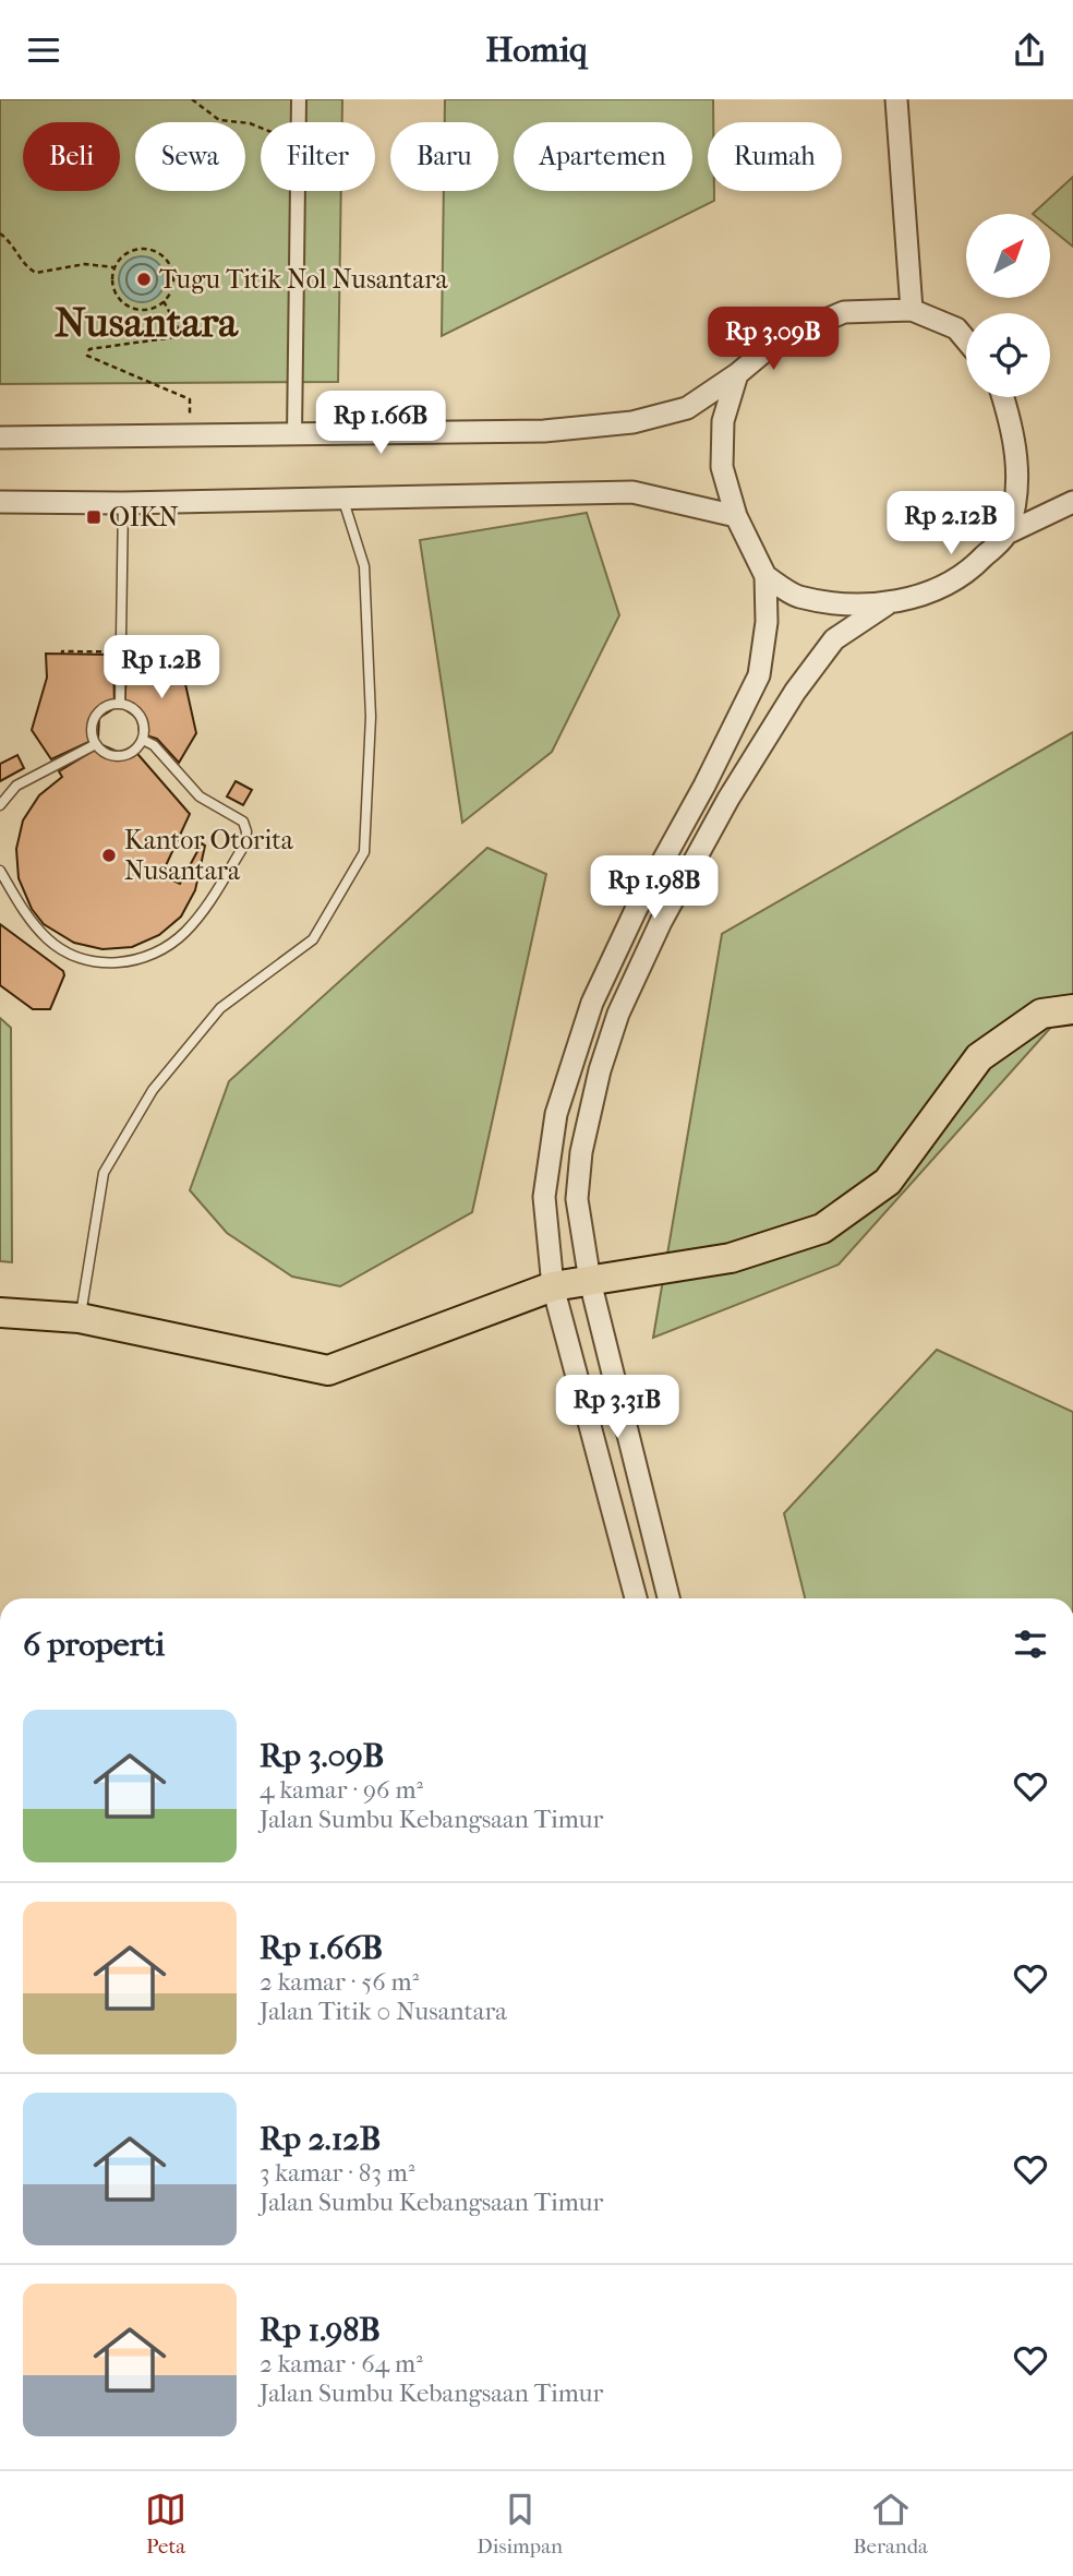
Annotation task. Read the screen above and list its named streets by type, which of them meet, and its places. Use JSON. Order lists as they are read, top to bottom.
{
  "districts": ["Nusantara"],
  "places": {
    "other": ["Tugu Titik Nol Nusantara", "Kantor Otorita Nusantara"],
    "transit": ["OIKN"]
  },
  "north": "top right",
  "page": {
    "header": "Homiq",
    "chip": [
      "Beli",
      "Sewa",
      "Filter",
      "Baru",
      "Apartemen",
      "Rumah"
    ],
    "price": [
      "Rp 3.09B",
      "Rp 1.66B",
      "Rp 2.12B",
      "Rp 1.2B",
      "Rp 1.98B",
      "Rp 3.31B"
    ],
    "heading": "6 properti",
    "list": [
      {
        "name": "Rp 3.09B",
        "note": "4 kamar · 96 m² · Jalan Sumbu Kebangsaan Timur"
      },
      {
        "name": "Rp 1.66B",
        "note": "2 kamar · 56 m² · Jalan Titik 0 Nusantara"
      },
      {
        "name": "Rp 2.12B",
        "note": "3 kamar · 83 m² · Jalan Sumbu Kebangsaan Timur"
      },
      {
        "name": "Rp 1.98B",
        "note": "2 kamar · 64 m² · Jalan Sumbu Kebangsaan Timur"
      }
    ],
    "tabs": ["Peta", "Disimpan", "Beranda"]
  }
}
